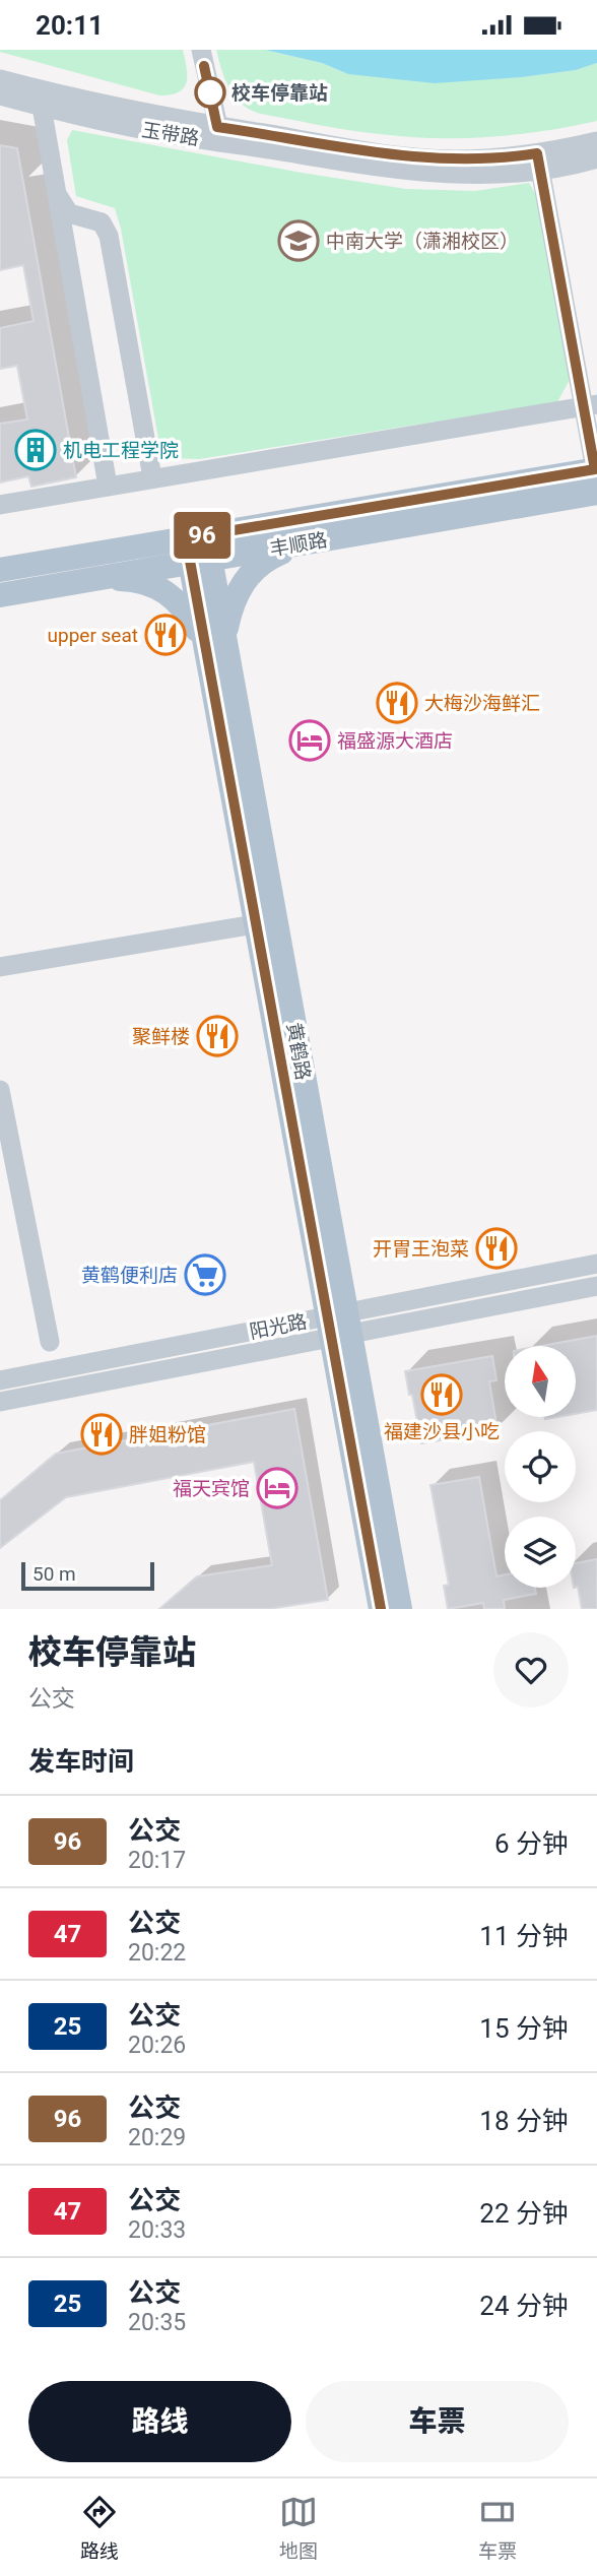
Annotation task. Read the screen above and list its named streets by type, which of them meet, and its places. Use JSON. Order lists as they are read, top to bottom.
{
  "streets": {
    "main road": ["丰顺路", "黄鹤路"],
    "street": ["玉带路", "阳光路"]
  },
  "crossings": [
    ["丰顺路", "黄鹤路"],
    ["黄鹤路", "阳光路"]
  ],
  "places": {
    "other": ["校车停靠站"],
    "school or university": ["中南大学（潇湘校区）"],
    "building": ["机电工程学院"],
    "restaurant": [
      "upper seat",
      "大梅沙海鲜汇",
      "聚鲜楼",
      "开胃王泡菜",
      "福建沙县小吃",
      "胖姐粉馆"
    ],
    "hotel": ["福盛源大酒店", "福天宾馆"],
    "supermarket": ["黄鹤便利店"]
  },
  "lines": ["bus line 96"],
  "scale_bar": "50 m",
  "north": "top",
  "page": {
    "status": "20:11",
    "on_map": "96",
    "scale": "50 m",
    "heading": [
      ["校车停靠站", "公交"],
      "发车时间"
    ],
    "list": [
      {
        "mark": "96",
        "name": "公交",
        "note": "20:17",
        "value": "6 分钟"
      },
      {
        "mark": "47",
        "name": "公交",
        "note": "20:22",
        "value": "11 分钟"
      },
      {
        "mark": "25",
        "name": "公交",
        "note": "20:26",
        "value": "15 分钟"
      },
      {
        "mark": "96",
        "name": "公交",
        "note": "20:29",
        "value": "18 分钟"
      },
      {
        "mark": "47",
        "name": "公交",
        "note": "20:33",
        "value": "22 分钟"
      },
      {
        "mark": "25",
        "name": "公交",
        "note": "20:35",
        "value": "24 分钟"
      }
    ],
    "buttons": ["路线", "车票"],
    "tabs": ["路线", "地图", "车票"]
  }
}
